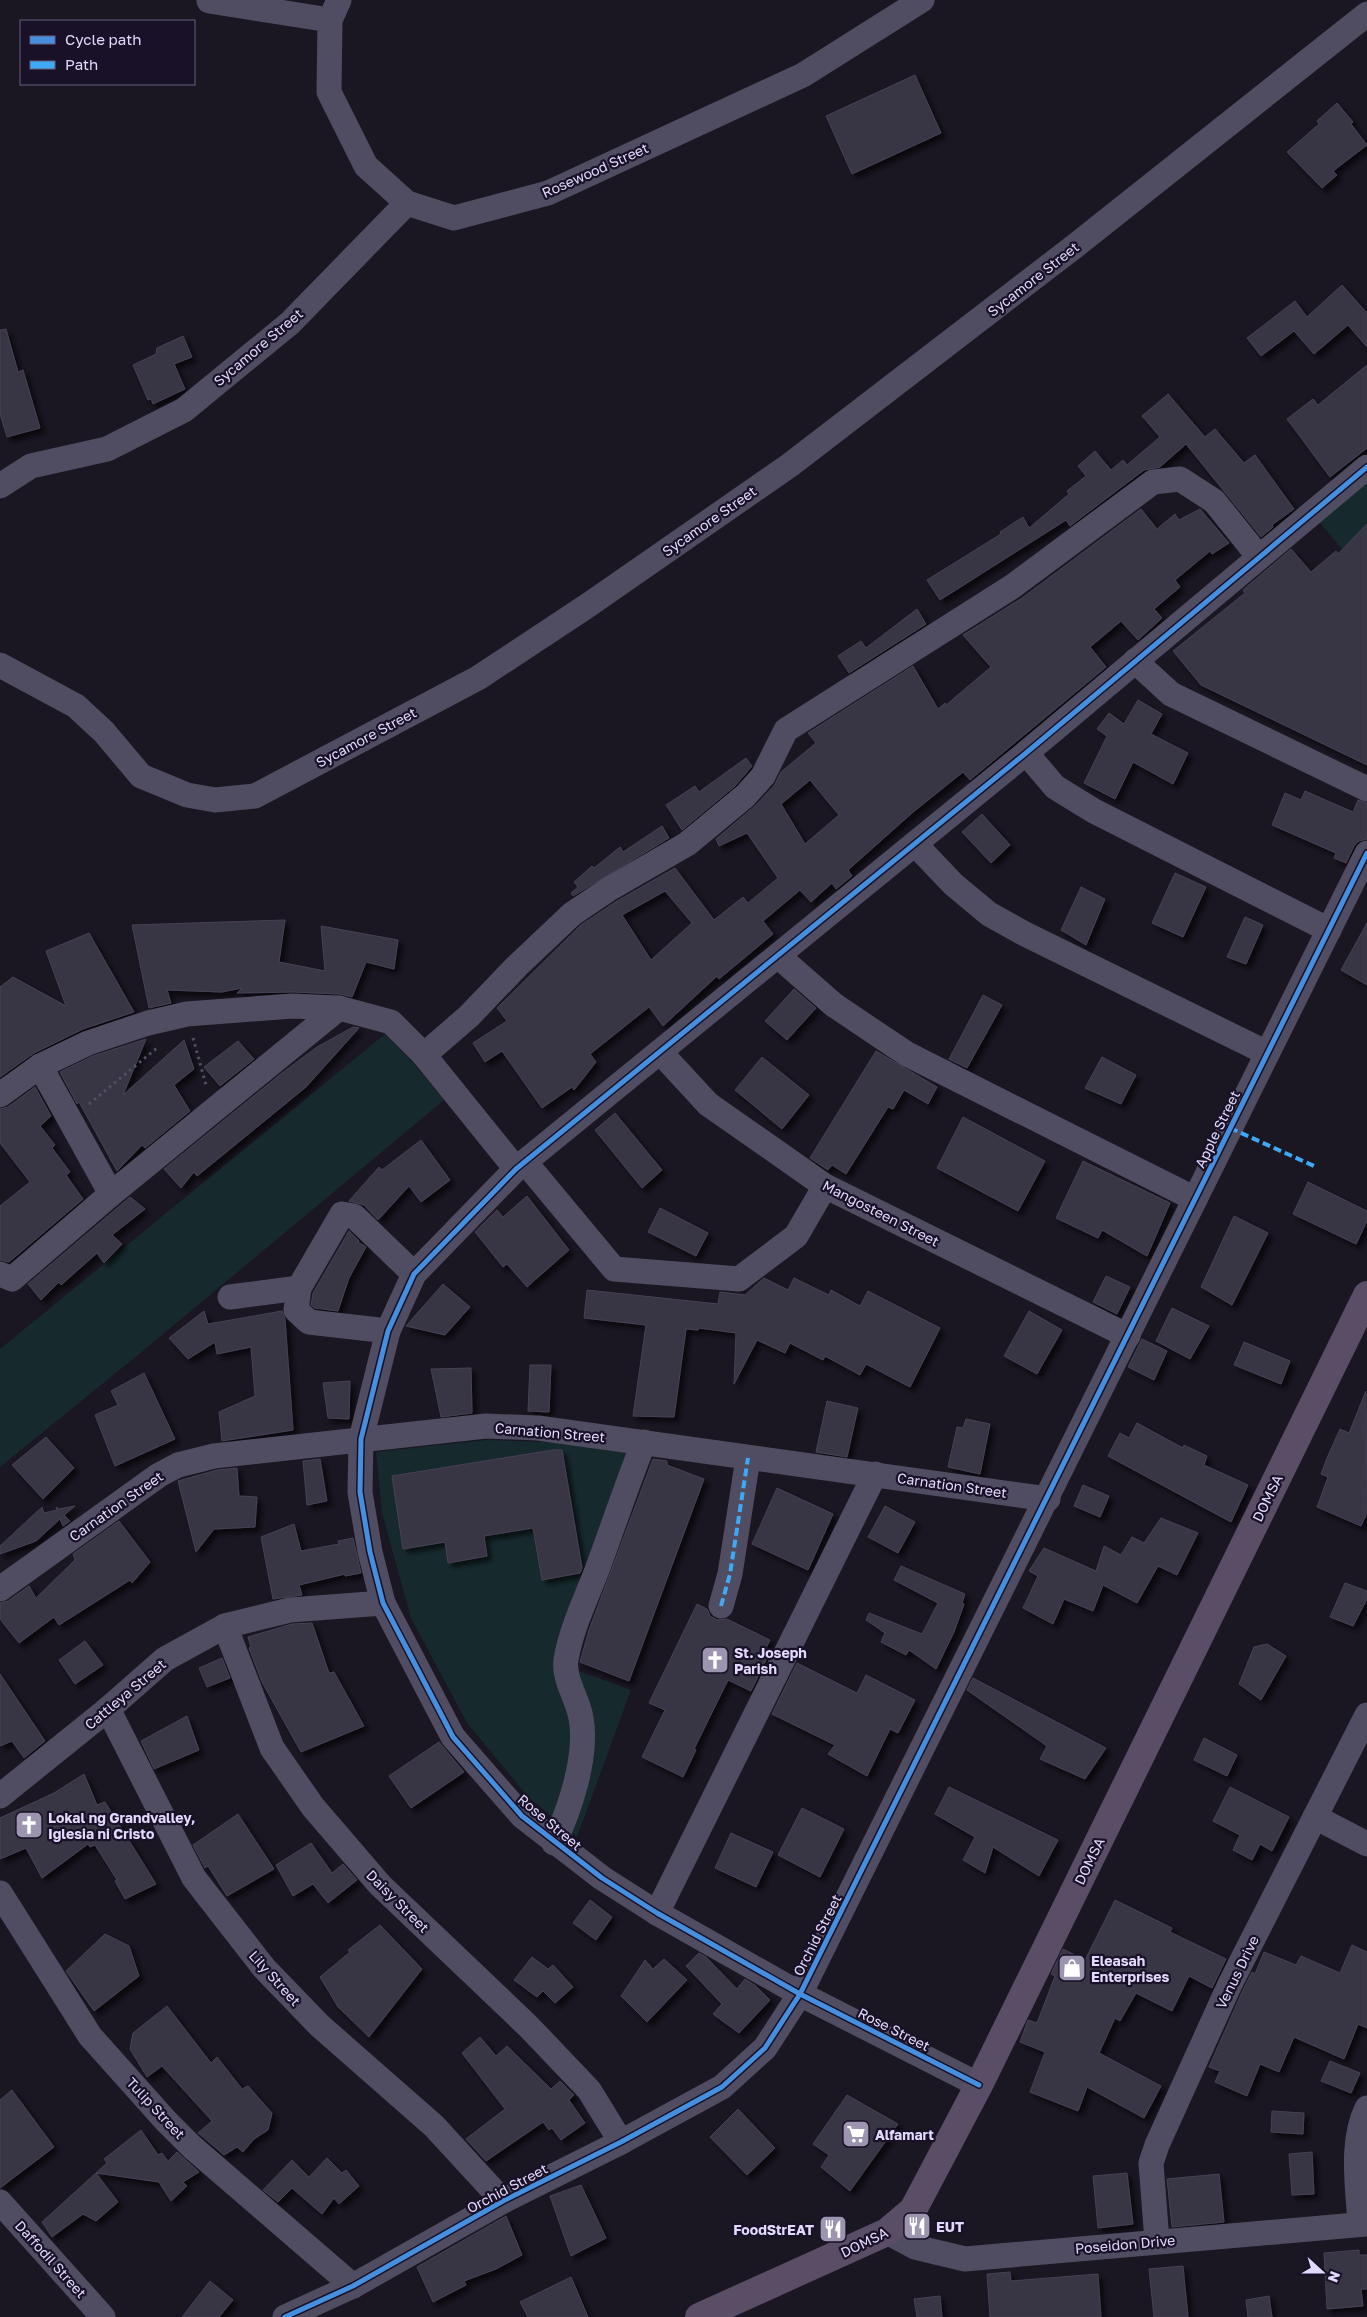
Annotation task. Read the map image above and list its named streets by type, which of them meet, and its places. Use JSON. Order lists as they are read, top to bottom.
{
  "streets": {
    "main road": ["DOMSA"],
    "street": [
      "Rosewood Street",
      "Sycamore Street",
      "Apple Street",
      "Mangosteen Street",
      "Carnation Street",
      "Cattleya Street",
      "Rose Street",
      "Daisy Street",
      "Orchid Street",
      "Venus Drive",
      "Lily Street",
      "Tulip Street",
      "Poseidon Drive",
      "Daffodil Street"
    ]
  },
  "crossings": [
    ["Rosewood Street", "Sycamore Street"],
    ["Apple Street", "Mangosteen Street"],
    ["Apple Street", "Orchid Street"],
    ["Mangosteen Street", "Rose Street"],
    ["Carnation Street", "Rose Street"],
    ["Carnation Street", "Orchid Street"],
    ["DOMSA", "Rose Street"],
    ["DOMSA", "Poseidon Drive"],
    ["Cattleya Street", "Rose Street"],
    ["Cattleya Street", "Daisy Street"],
    ["Cattleya Street", "Lily Street"],
    ["Rose Street", "Orchid Street"],
    ["Daisy Street", "Orchid Street"],
    ["Orchid Street", "Lily Street"],
    ["Orchid Street", "Tulip Street"],
    ["Venus Drive", "Poseidon Drive"]
  ],
  "places": {
    "church": ["St. Joseph Parish", "Lokal ng Grandvalley, Iglesia ni Cristo"],
    "shop": ["Eleasah Enterprises"],
    "supermarket": ["Alfamart"],
    "restaurant": ["EUT", "FoodStrEAT"]
  },
  "legend": ["Cycle path", "Path"],
  "north": "right"
}
